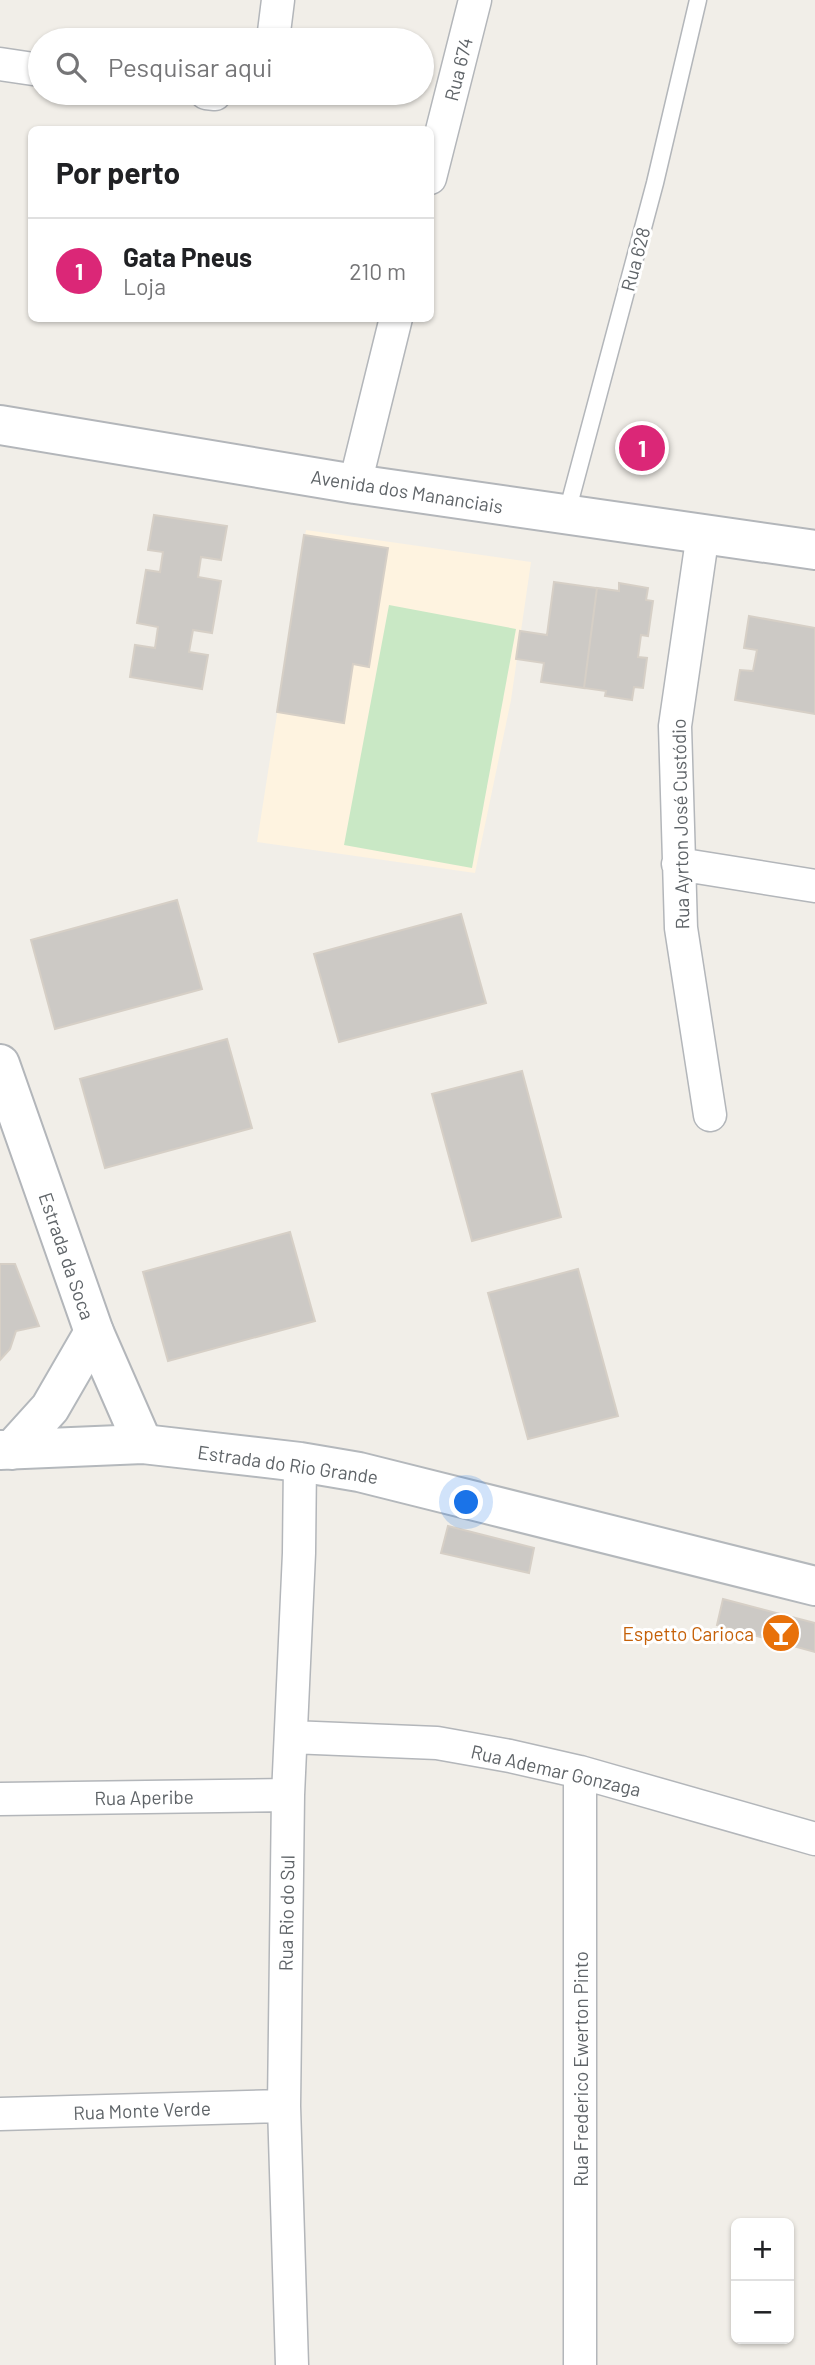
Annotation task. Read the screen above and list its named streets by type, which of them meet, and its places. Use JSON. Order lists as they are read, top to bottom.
{
  "streets": {
    "street": [
      "Rua 674",
      "Avenida dos Mananciais",
      "Rua Ayrton José Custódio",
      "Estrada da Soca",
      "Estrada do Rio Grande",
      "Rua Ademar Gonzaga",
      "Rua Aperibe",
      "Rua Rio do Sul",
      "Rua Frederico Ewerton Pinto",
      "Rua Monte Verde"
    ],
    "lane": ["Rua 628"]
  },
  "crossings": [
    ["Rua 628", "Avenida dos Mananciais"],
    ["Avenida dos Mananciais", "Rua Ayrton José Custódio"],
    ["Estrada da Soca", "Estrada do Rio Grande"],
    ["Estrada do Rio Grande", "Rua Rio do Sul"],
    ["Rua Ademar Gonzaga", "Rua Rio do Sul"],
    ["Rua Ademar Gonzaga", "Rua Frederico Ewerton Pinto"],
    ["Rua Aperibe", "Rua Rio do Sul"],
    ["Rua Rio do Sul", "Rua Monte Verde"]
  ],
  "places": {
    "bar": ["Espetto Carioca"]
  },
  "page": {
    "search": "Pesquisar aqui",
    "heading": "Por perto",
    "list": [
      {
        "mark": "1",
        "name": "Gata Pneus",
        "note": "Loja",
        "value": "210 m"
      }
    ],
    "pins": "1",
    "map_buttons": ["+", "−"]
  }
}
